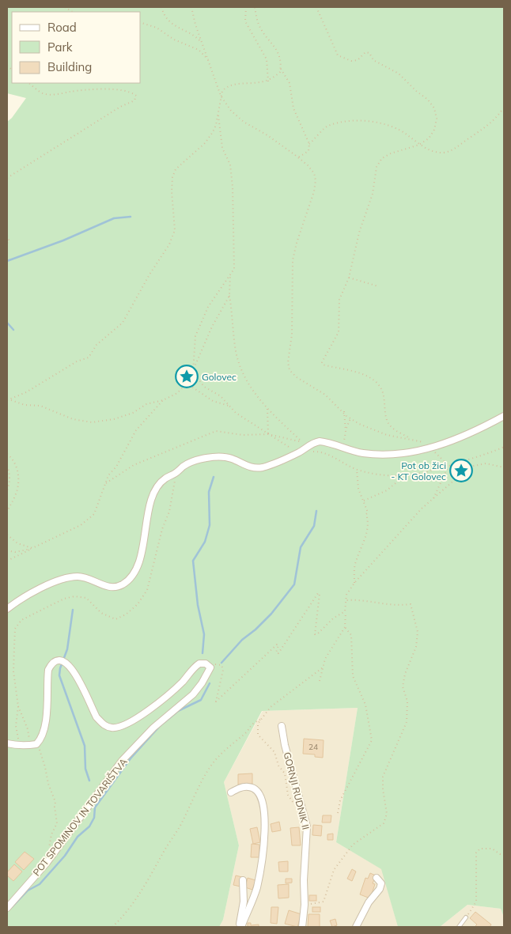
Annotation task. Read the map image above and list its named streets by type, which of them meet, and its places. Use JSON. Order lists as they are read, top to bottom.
{
  "streets": {
    "street": ["GORNJI RUDNIK II", "POT SPOMINOV IN TOVARIŠTVA"]
  },
  "places": {
    "place": ["Golovec", "Pot ob žici - KT Golovec"]
  },
  "house_numbers": ["24"],
  "legend": ["Road", "Park", "Building"]
}
